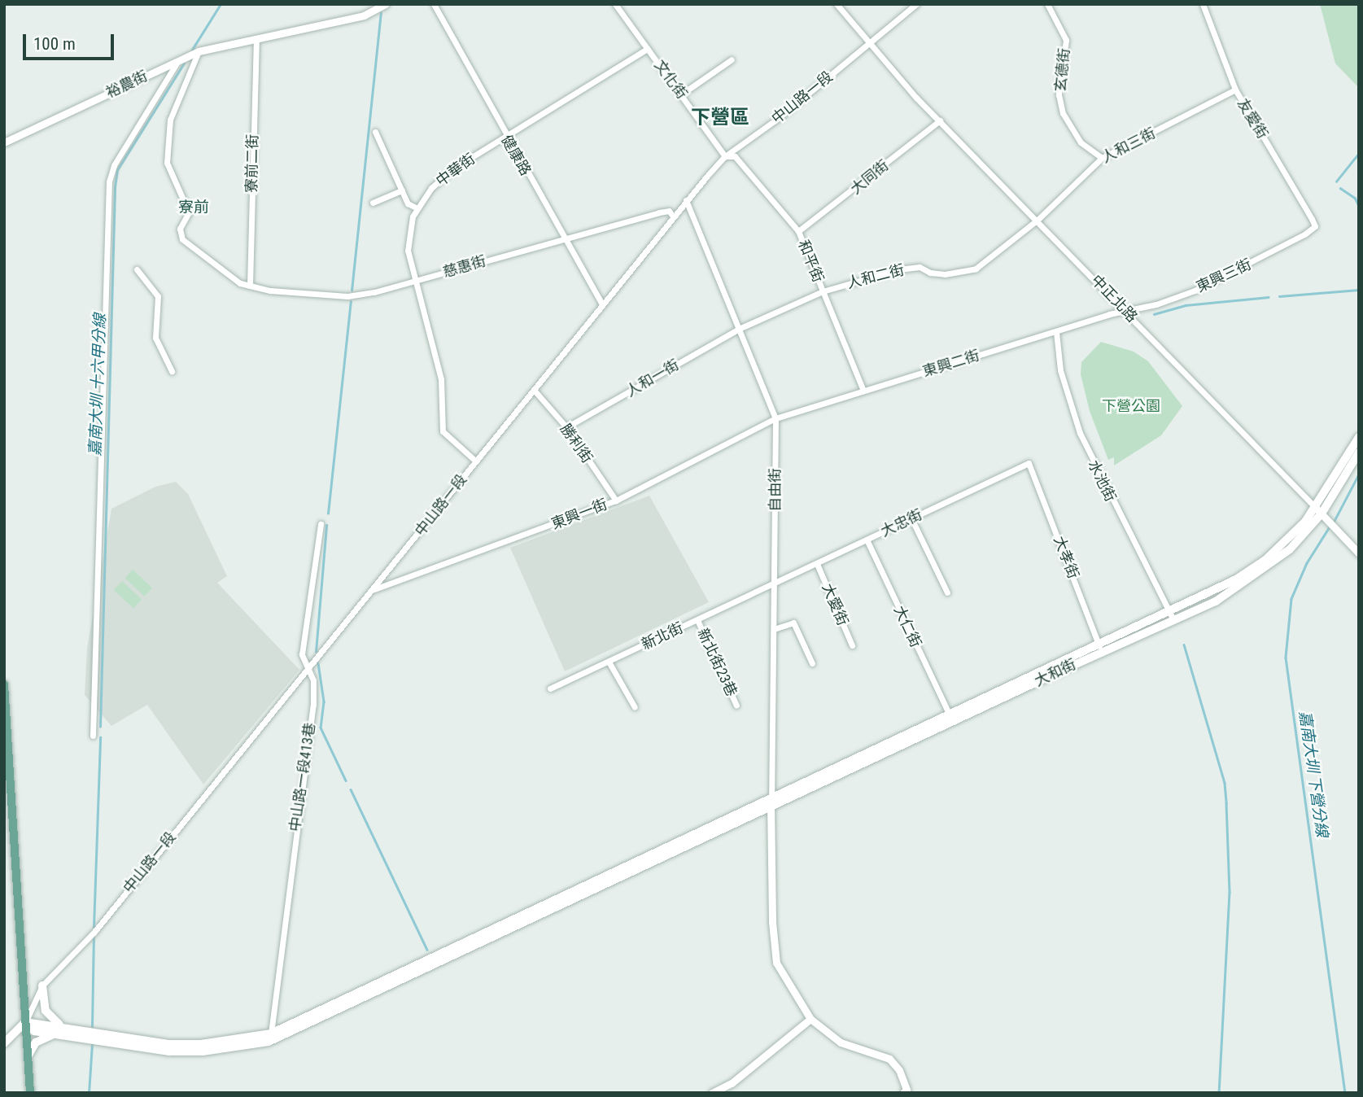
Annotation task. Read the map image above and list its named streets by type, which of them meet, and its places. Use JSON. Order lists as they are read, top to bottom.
{
  "streets": {
    "main road": ["中山路一段", "大和街"],
    "street": [
      "玄德街",
      "文化街",
      "裕農街",
      "友愛街",
      "人和三街",
      "健康路",
      "寮前二街",
      "中華街",
      "大同街",
      "和平街",
      "慈惠街",
      "東興三街",
      "人和二街",
      "中正北路",
      "東興二街",
      "人和一街",
      "勝利街",
      "水池街",
      "自由街",
      "東興一街",
      "大忠街",
      "大孝街",
      "大愛街",
      "大仁街",
      "新北街",
      "新北街23巷",
      "中山路一段413巷"
    ]
  },
  "crossings": [
    ["玄德街", "人和三街"],
    ["文化街", "中山路一段"],
    ["文化街", "中華街"],
    ["文化街", "和平街"],
    ["裕農街", "寮前二街"],
    ["裕農街", "慈惠街"],
    ["中山路一段", "健康路"],
    ["中山路一段", "中華街"],
    ["中山路一段", "和平街"],
    ["中山路一段", "慈惠街"],
    ["中山路一段", "中正北路"],
    ["中山路一段", "勝利街"],
    ["中山路一段", "自由街"],
    ["中山路一段", "東興一街"],
    ["中山路一段", "中山路一段413巷"],
    ["友愛街", "人和三街"],
    ["友愛街", "東興三街"],
    ["人和三街", "人和二街"],
    ["人和三街", "中正北路"],
    ["健康路", "中華街"],
    ["健康路", "慈惠街"],
    ["寮前二街", "慈惠街"],
    ["中華街", "慈惠街"],
    ["大同街", "和平街"],
    ["大同街", "中正北路"],
    ["和平街", "人和二街"],
    ["和平街", "東興二街"],
    ["東興三街", "中正北路"],
    ["東興三街", "東興二街"],
    ["人和二街", "中正北路"],
    ["人和二街", "人和一街"],
    ["人和二街", "自由街"],
    ["中正北路", "東興二街"],
    ["中正北路", "大和街"],
    ["東興二街", "水池街"],
    ["東興二街", "自由街"],
    ["東興二街", "東興一街"],
    ["人和一街", "勝利街"],
    ["人和一街", "自由街"],
    ["勝利街", "東興一街"],
    ["水池街", "大和街"],
    ["自由街", "東興一街"],
    ["自由街", "大忠街"],
    ["自由街", "新北街"],
    ["自由街", "大和街"],
    ["大忠街", "大孝街"],
    ["大忠街", "大愛街"],
    ["大忠街", "大仁街"],
    ["大忠街", "新北街"],
    ["大孝街", "大和街"],
    ["大仁街", "大和街"],
    ["新北街", "新北街23巷"]
  ],
  "districts": ["下營區", "寮前"],
  "water": ["嘉南大圳 十六甲分線", "嘉南大圳 下營分線"],
  "parks": ["下營公園"],
  "scale_bar": "100 m"
}
